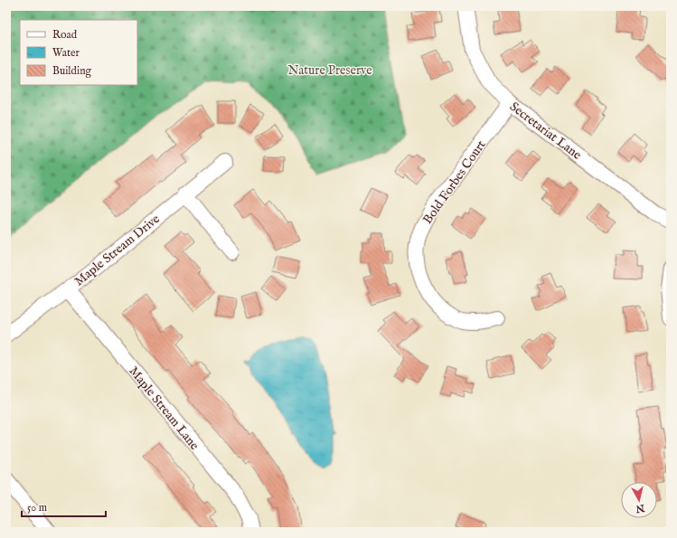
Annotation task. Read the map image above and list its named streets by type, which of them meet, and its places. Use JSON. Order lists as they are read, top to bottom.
{
  "streets": {
    "street": [
      "Secretariat Lane",
      "Bold Forbes Court",
      "Maple Stream Drive",
      "Maple Stream Lane"
    ]
  },
  "crossings": [
    ["Secretariat Lane", "Bold Forbes Court"],
    ["Maple Stream Drive", "Maple Stream Lane"]
  ],
  "parks": ["Nature Preserve"],
  "legend": ["Road", "Water", "Building"],
  "scale_bar": "50 m",
  "north": "bottom"
}
